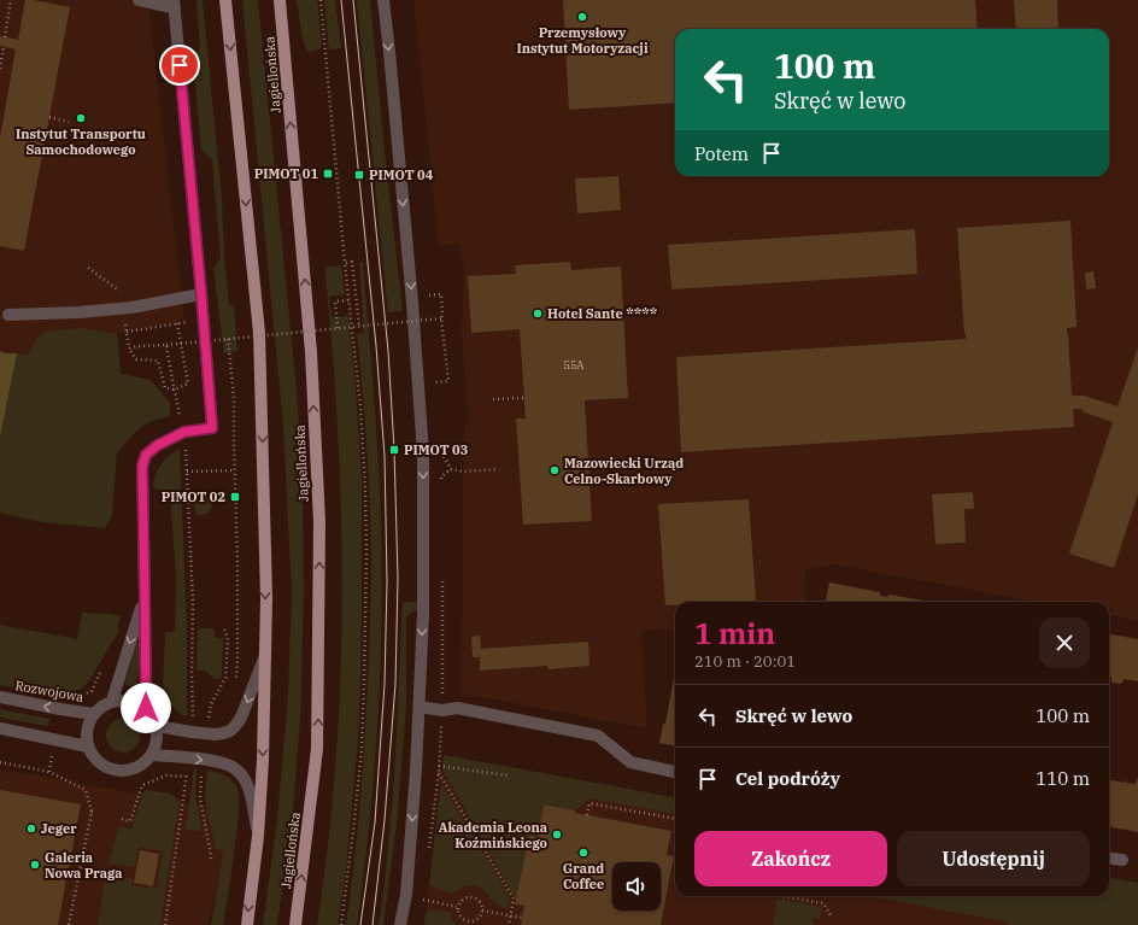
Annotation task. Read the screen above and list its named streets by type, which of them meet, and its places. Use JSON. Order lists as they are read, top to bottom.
{
  "streets": {
    "main road": ["Jagiellońska"],
    "street": ["Rozwojowa"]
  },
  "places": {
    "other": [
      "Przemysłowy Instytut Motoryzacji",
      "Instytut Transportu Samochodowego",
      "Hotel Sante ****",
      "Mazowiecki Urząd Celno-Skarbowy",
      "Jeger",
      "Akademia Leona Koźmińskiego",
      "Grand Coffee",
      "Galeria Nowa Praga"
    ],
    "transit": [
      "PIMOT 01",
      "PIMOT 04",
      "PIMOT 03",
      "PIMOT 02"
    ]
  },
  "house_numbers": ["55A"],
  "page": {
    "turn": ["100 m", "Skręć w lewo"],
    "then": "Potem",
    "heading": ["1 min", "210 m · 20:01"],
    "list": [
      {
        "name": "Skręć w lewo",
        "value": "100 m"
      },
      {
        "name": "Cel podróży",
        "value": "110 m"
      }
    ],
    "buttons": ["Zakończ", "Udostępnij"]
  }
}
